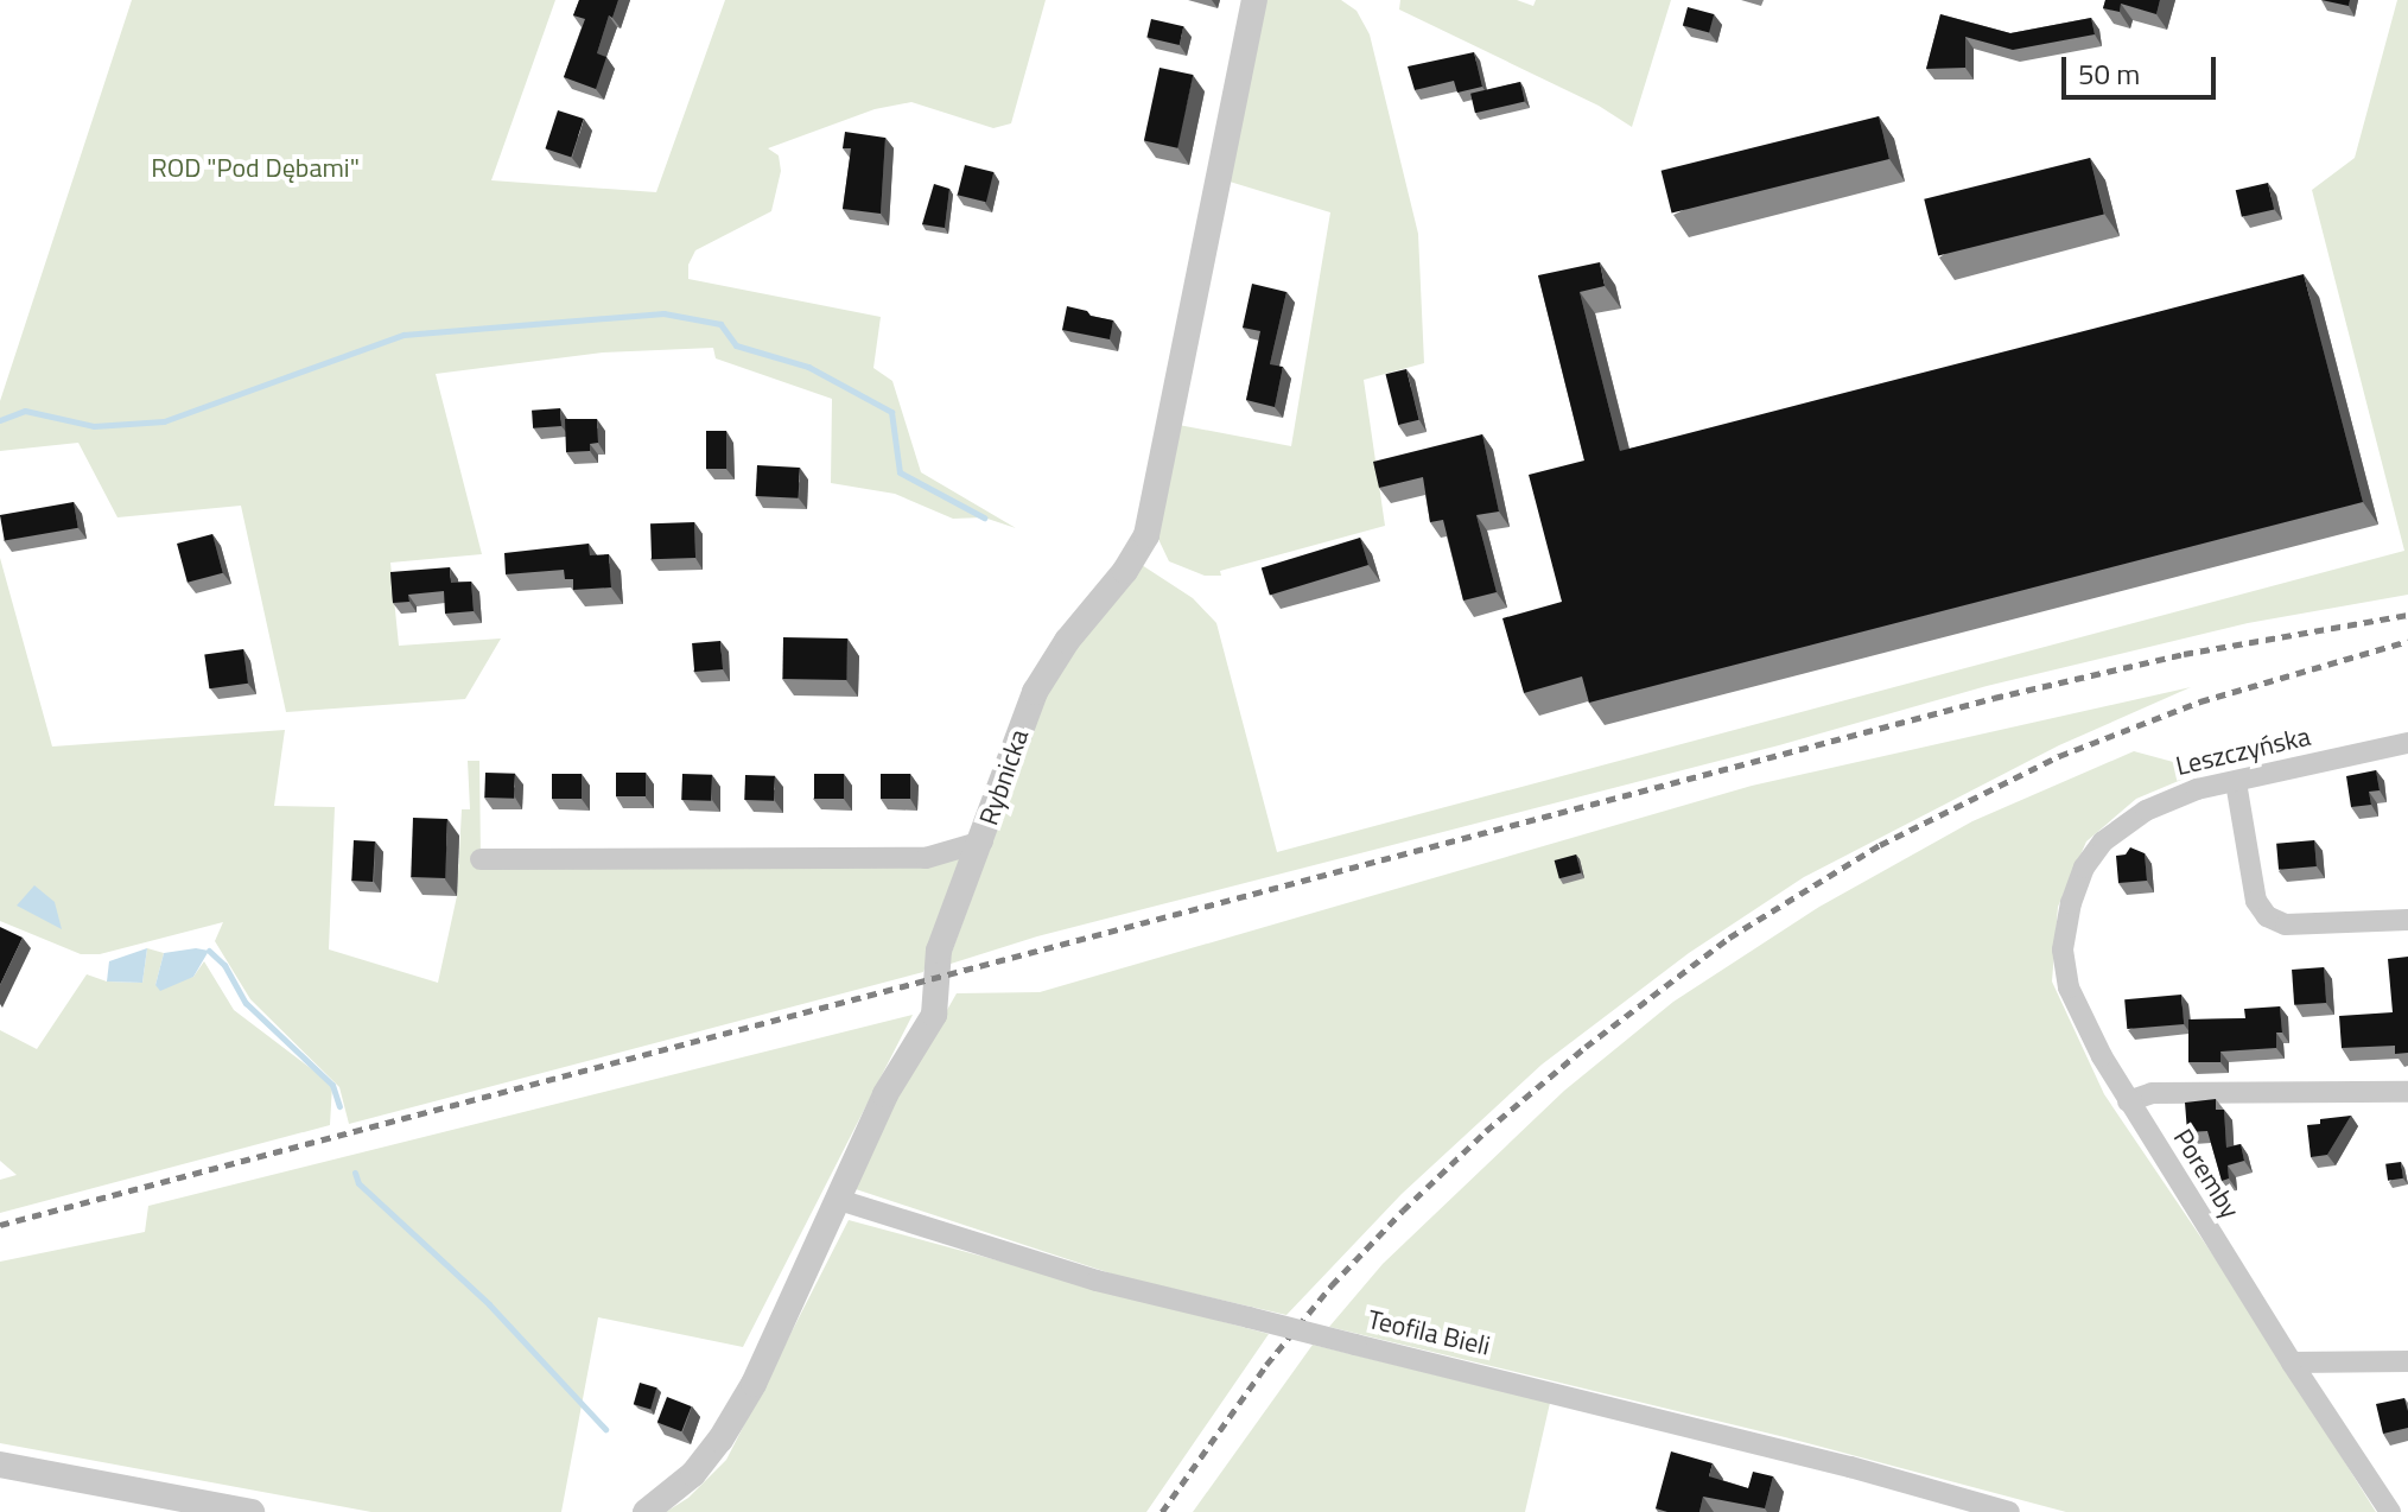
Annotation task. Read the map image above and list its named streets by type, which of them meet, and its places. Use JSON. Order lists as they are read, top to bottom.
{
  "streets": {
    "street": [
      "Leszczyńska",
      "Rybnicka",
      "Poremby",
      "Teofila Bieli"
    ]
  },
  "crossings": [
    ["Leszczyńska", "Poremby"],
    ["Rybnicka", "Teofila Bieli"]
  ],
  "parks": ["ROD \"Pod Dębami\""],
  "scale_bar": "50 m"
}
